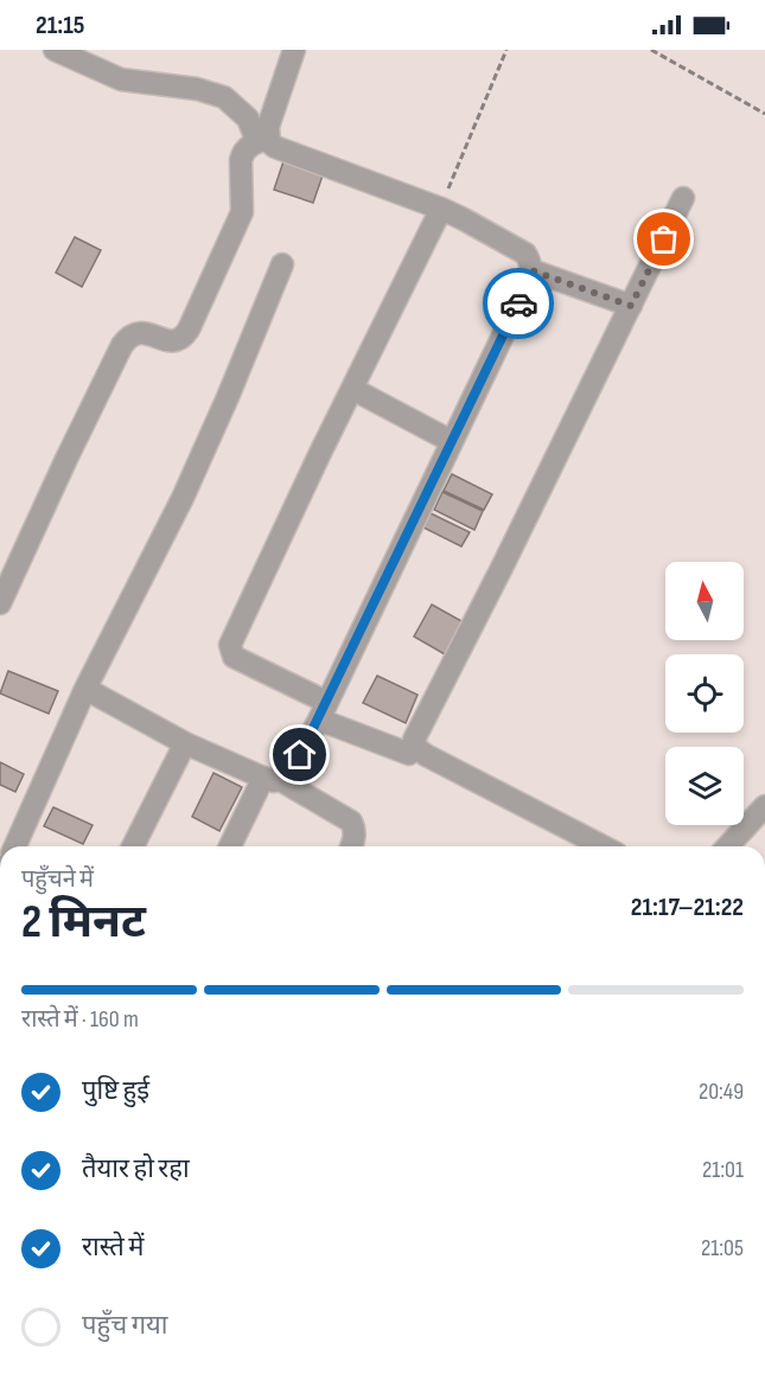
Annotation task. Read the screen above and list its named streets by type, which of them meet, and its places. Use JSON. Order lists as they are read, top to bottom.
{
  "north": "top",
  "page": {
    "status": "21:15",
    "heading": ["2 मिनट", "पहुँचने में", "21:17–21:22"],
    "bar": "रास्ते में · 160 m",
    "list": [
      ["पुष्टि हुई", "20:49"],
      ["तैयार हो रहा", "21:01"],
      ["रास्ते में", "21:05"],
      "पहुँच गया"
    ]
  }
}
